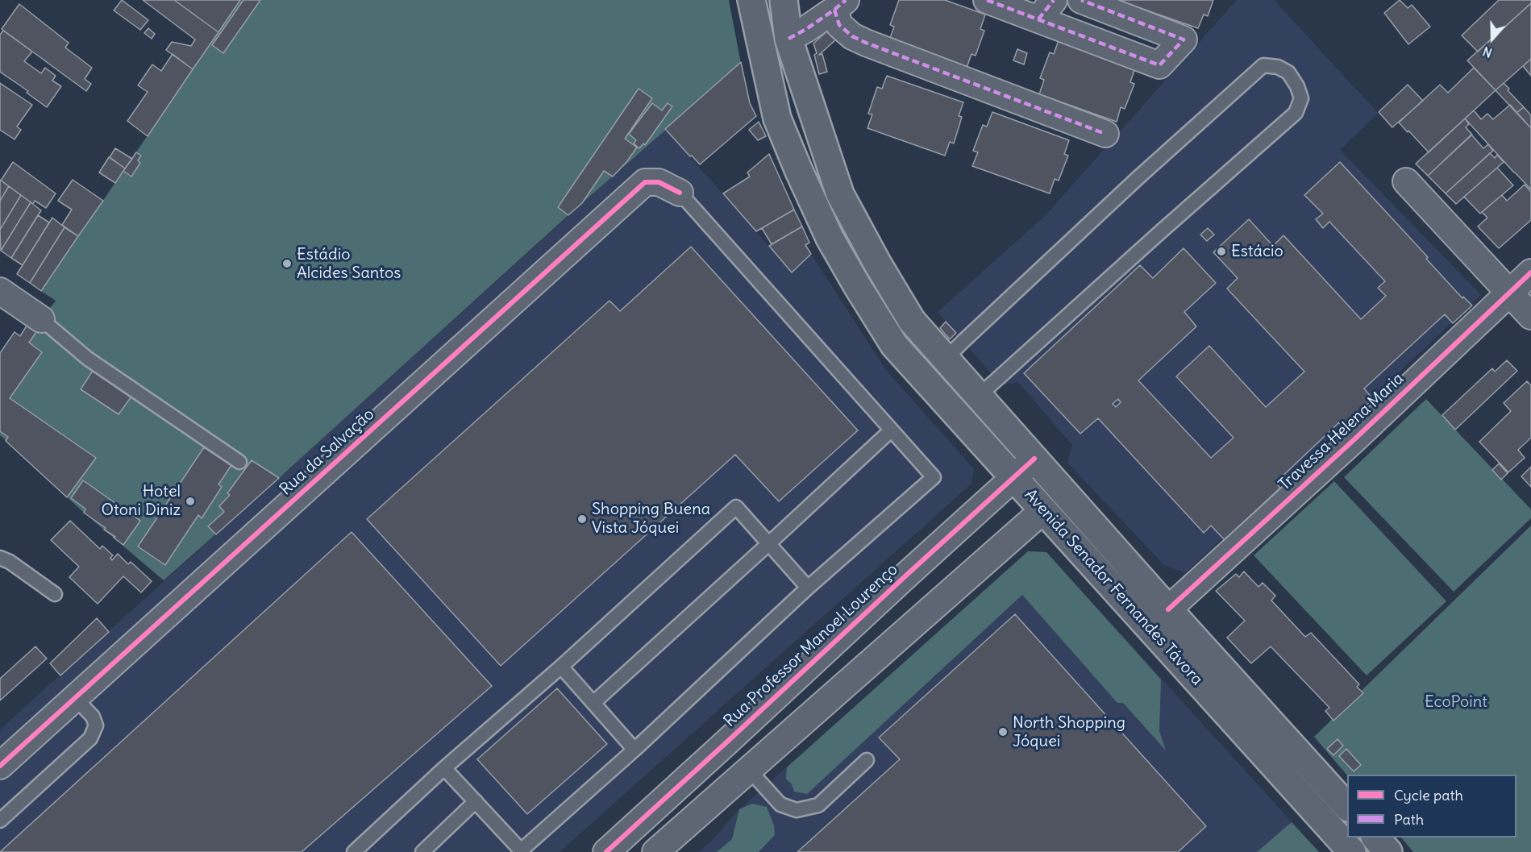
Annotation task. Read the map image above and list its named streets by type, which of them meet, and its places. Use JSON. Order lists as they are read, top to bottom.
{
  "streets": {
    "main road": ["Avenida Senador Fernandes Távora"],
    "street": ["Travessa Helena Maria", "Rua da Salvação", "Rua Professor Manoel Lourenço"]
  },
  "crossings": [
    ["Travessa Helena Maria", "Avenida Senador Fernandes Távora"],
    ["Avenida Senador Fernandes Távora", "Rua Professor Manoel Lourenço"]
  ],
  "parks": ["EcoPoint"],
  "places": [
    "Estácio",
    "Estádio Alcides Santos",
    "Hotel Otoni Diniz",
    "Shopping Buena Vista Jóquei",
    "North Shopping Jóquei"
  ],
  "legend": ["Cycle path", "Path"],
  "north": "bottom"
}
